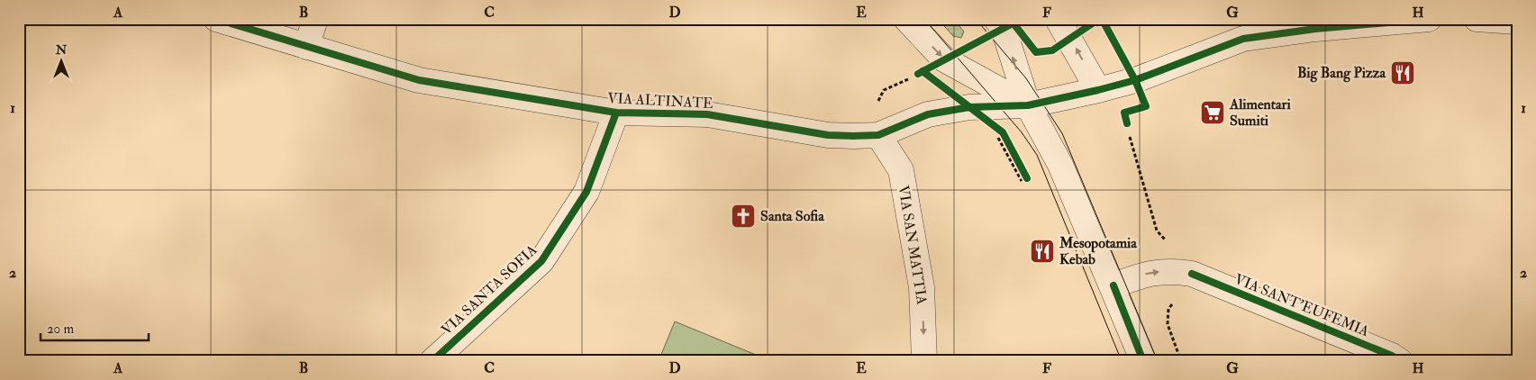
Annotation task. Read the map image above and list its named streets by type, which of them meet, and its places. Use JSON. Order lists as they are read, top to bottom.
{
  "streets": {
    "street": [
      "VIA ALTINATE",
      "VIA SAN MATTIA",
      "VIA SANTA SOFIA",
      "VIA SANT'EUFEMIA"
    ]
  },
  "crossings": [
    ["VIA ALTINATE", "VIA SAN MATTIA"],
    ["VIA ALTINATE", "VIA SANTA SOFIA"]
  ],
  "one_way": ["VIA SANT'EUFEMIA"],
  "places": {
    "restaurant": ["Big Bang Pizza", "Mesopotamia Kebab"],
    "supermarket": ["Alimentari Sumiti"],
    "church": ["Santa Sofia"]
  },
  "scale_bar": "20 m",
  "north": "top",
  "grid": {
    "columns": [
      "A",
      "B",
      "C",
      "D",
      "E",
      "F",
      "G",
      "H"
    ],
    "rows": ["1", "2"]
  }
}
